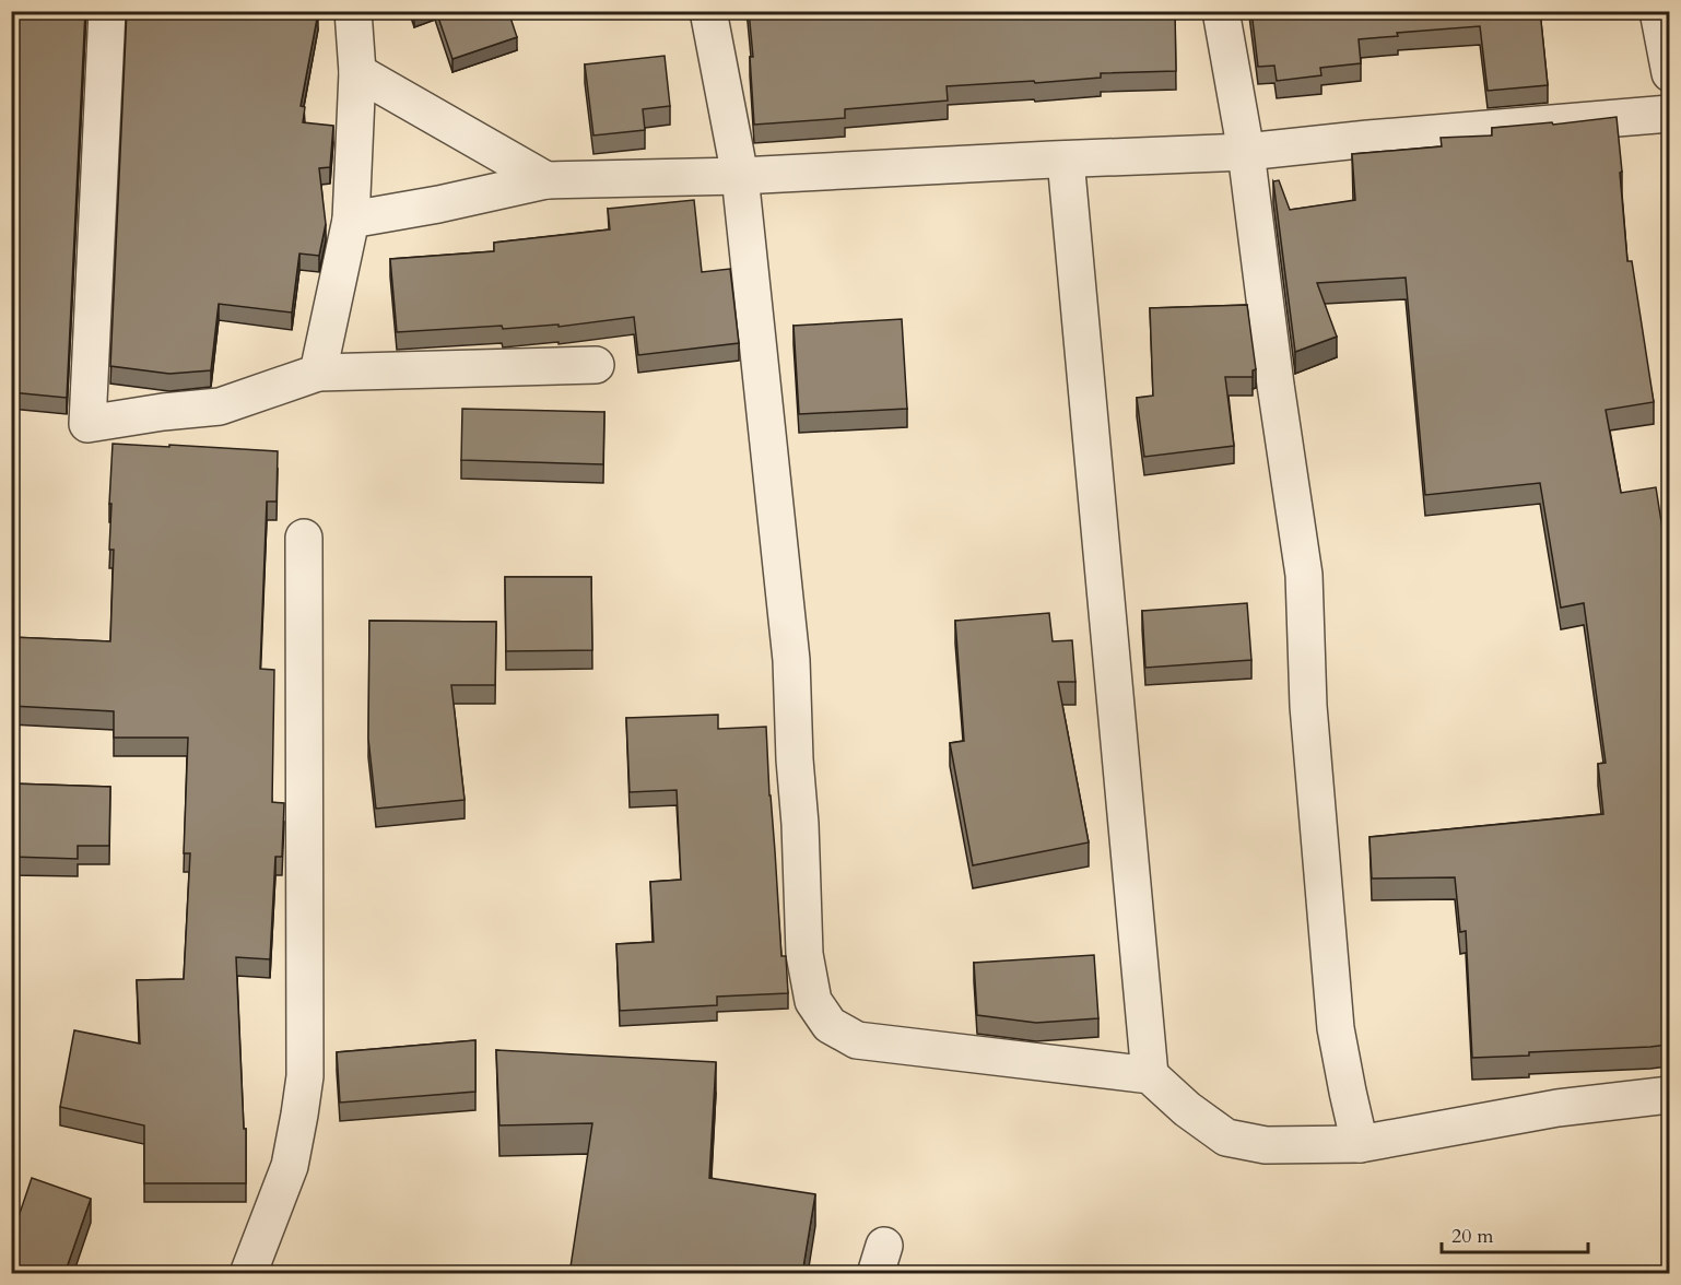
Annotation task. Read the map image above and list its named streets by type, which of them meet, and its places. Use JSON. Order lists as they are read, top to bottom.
{
  "scale_bar": "20 m"
}
